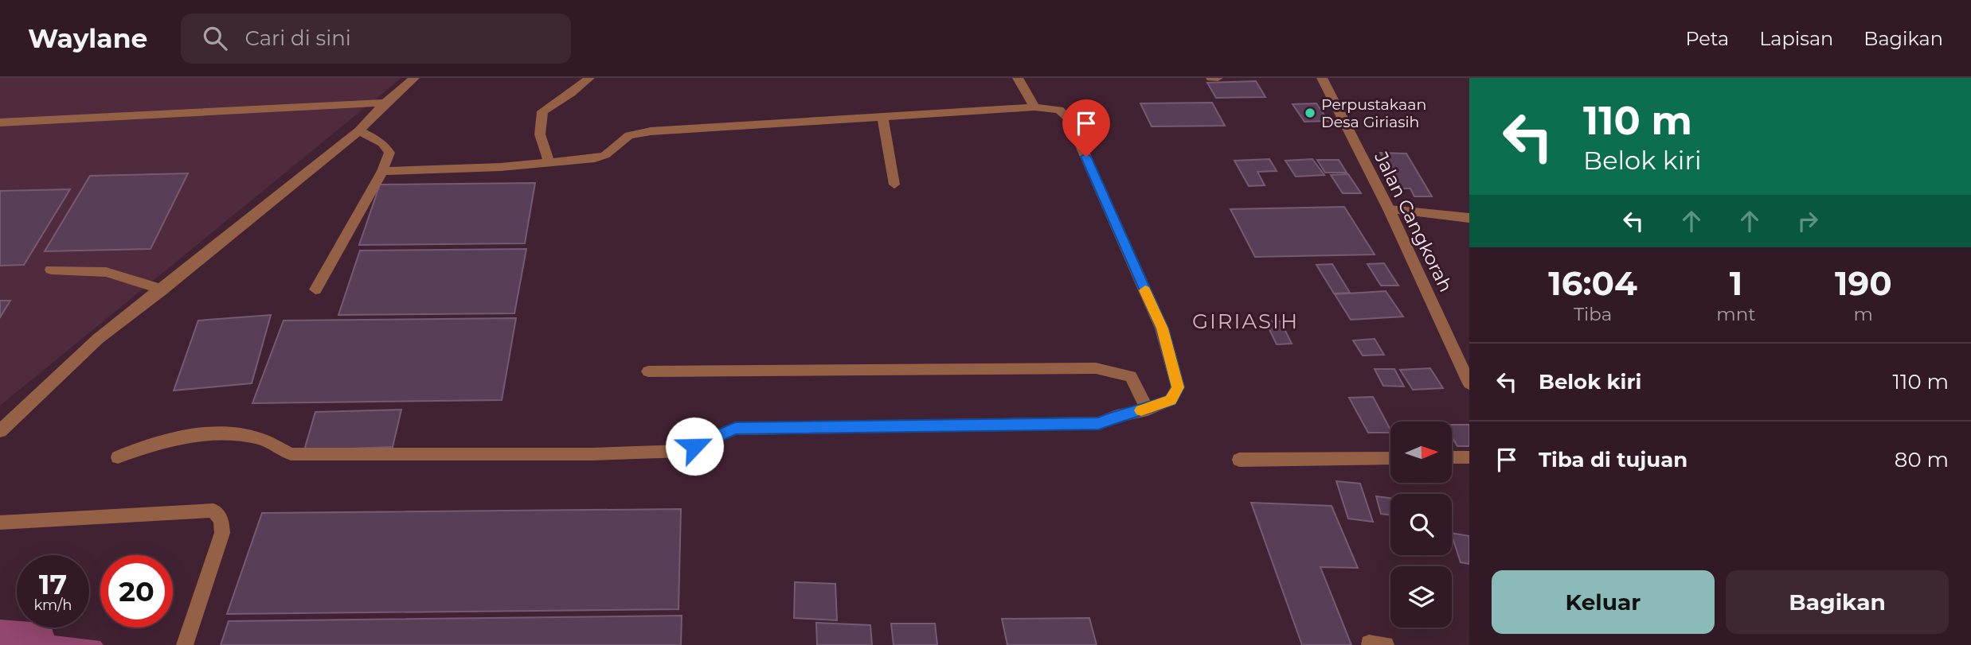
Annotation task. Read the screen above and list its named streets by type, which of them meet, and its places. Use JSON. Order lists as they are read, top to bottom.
{
  "streets": {
    "street": ["Jalan Cangkorah"]
  },
  "districts": ["GIRIASIH"],
  "places": ["Perpustakaan Desa Giriasih"],
  "north": "right",
  "page": {
    "header": "Waylane",
    "search": "Cari di sini",
    "nav": ["Peta", "Lapisan", "Bagikan"],
    "turn": ["110 m", "Belok kiri"],
    "eta": [
      "16:04",
      "Tiba",
      "1",
      "mnt",
      "190",
      "m"
    ],
    "list": [
      {
        "name": "Belok kiri",
        "value": "110 m"
      },
      {
        "name": "Tiba di tujuan",
        "value": "80 m"
      }
    ],
    "speed": "17 km/h",
    "limit": "20",
    "buttons": ["Keluar", "Bagikan"]
  }
}
